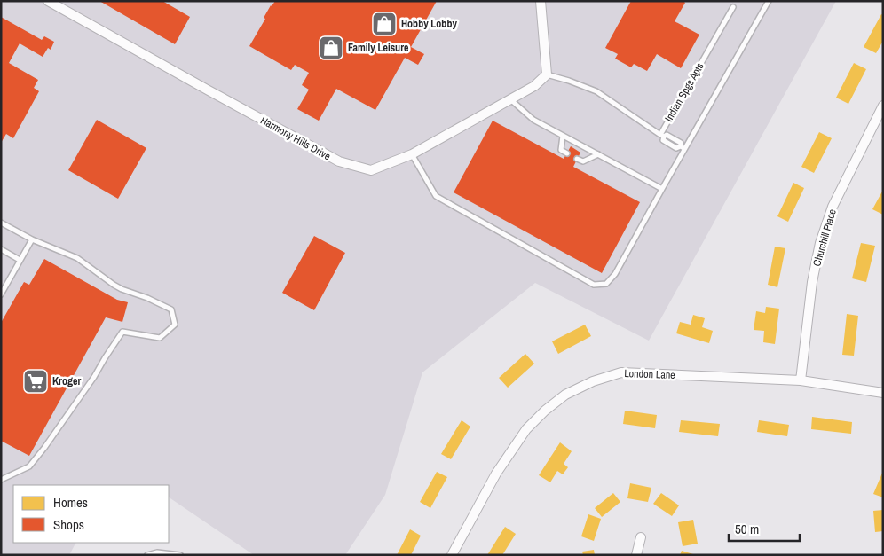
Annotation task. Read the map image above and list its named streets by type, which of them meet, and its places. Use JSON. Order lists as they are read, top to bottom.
{
  "streets": {
    "street": ["Harmony Hills Drive", "Churchill Place", "London Lane"],
    "lane": ["Indian Spgs Apts"]
  },
  "crossings": [
    ["Indian Spgs Apts", "Harmony Hills Drive"],
    ["Churchill Place", "London Lane"]
  ],
  "places": {
    "shop": ["Hobby Lobby", "Family Leisure"],
    "supermarket": ["Kroger"]
  },
  "legend": ["Homes", "Shops"],
  "scale_bar": "50 m"
}
